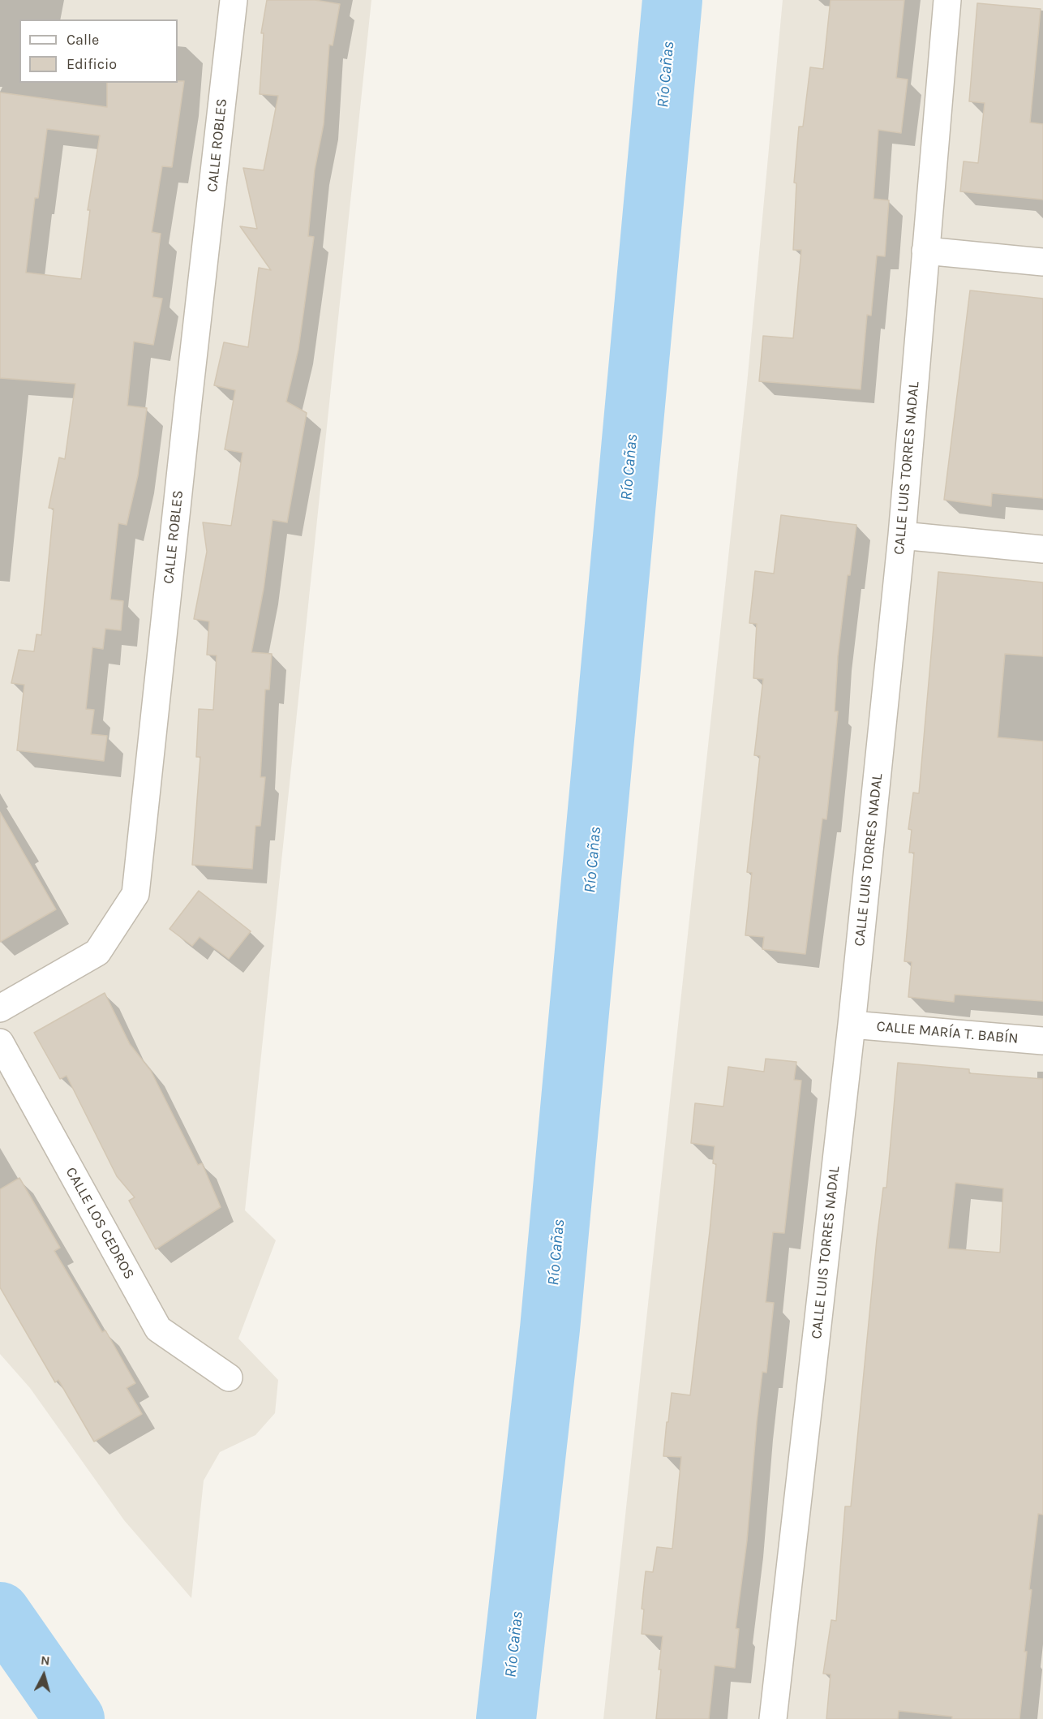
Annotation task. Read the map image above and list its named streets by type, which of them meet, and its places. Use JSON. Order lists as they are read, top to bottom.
{
  "streets": {
    "street": [
      "CALLE ROBLES",
      "CALLE LUIS TORRES NADAL",
      "CALLE MARÍA T. BABÍN",
      "CALLE LOS CEDROS"
    ]
  },
  "crossings": [
    ["CALLE LUIS TORRES NADAL", "CALLE MARÍA T. BABÍN"]
  ],
  "water": ["Río Cañas"],
  "legend": ["Calle", "Edificio"],
  "north": "top"
}
